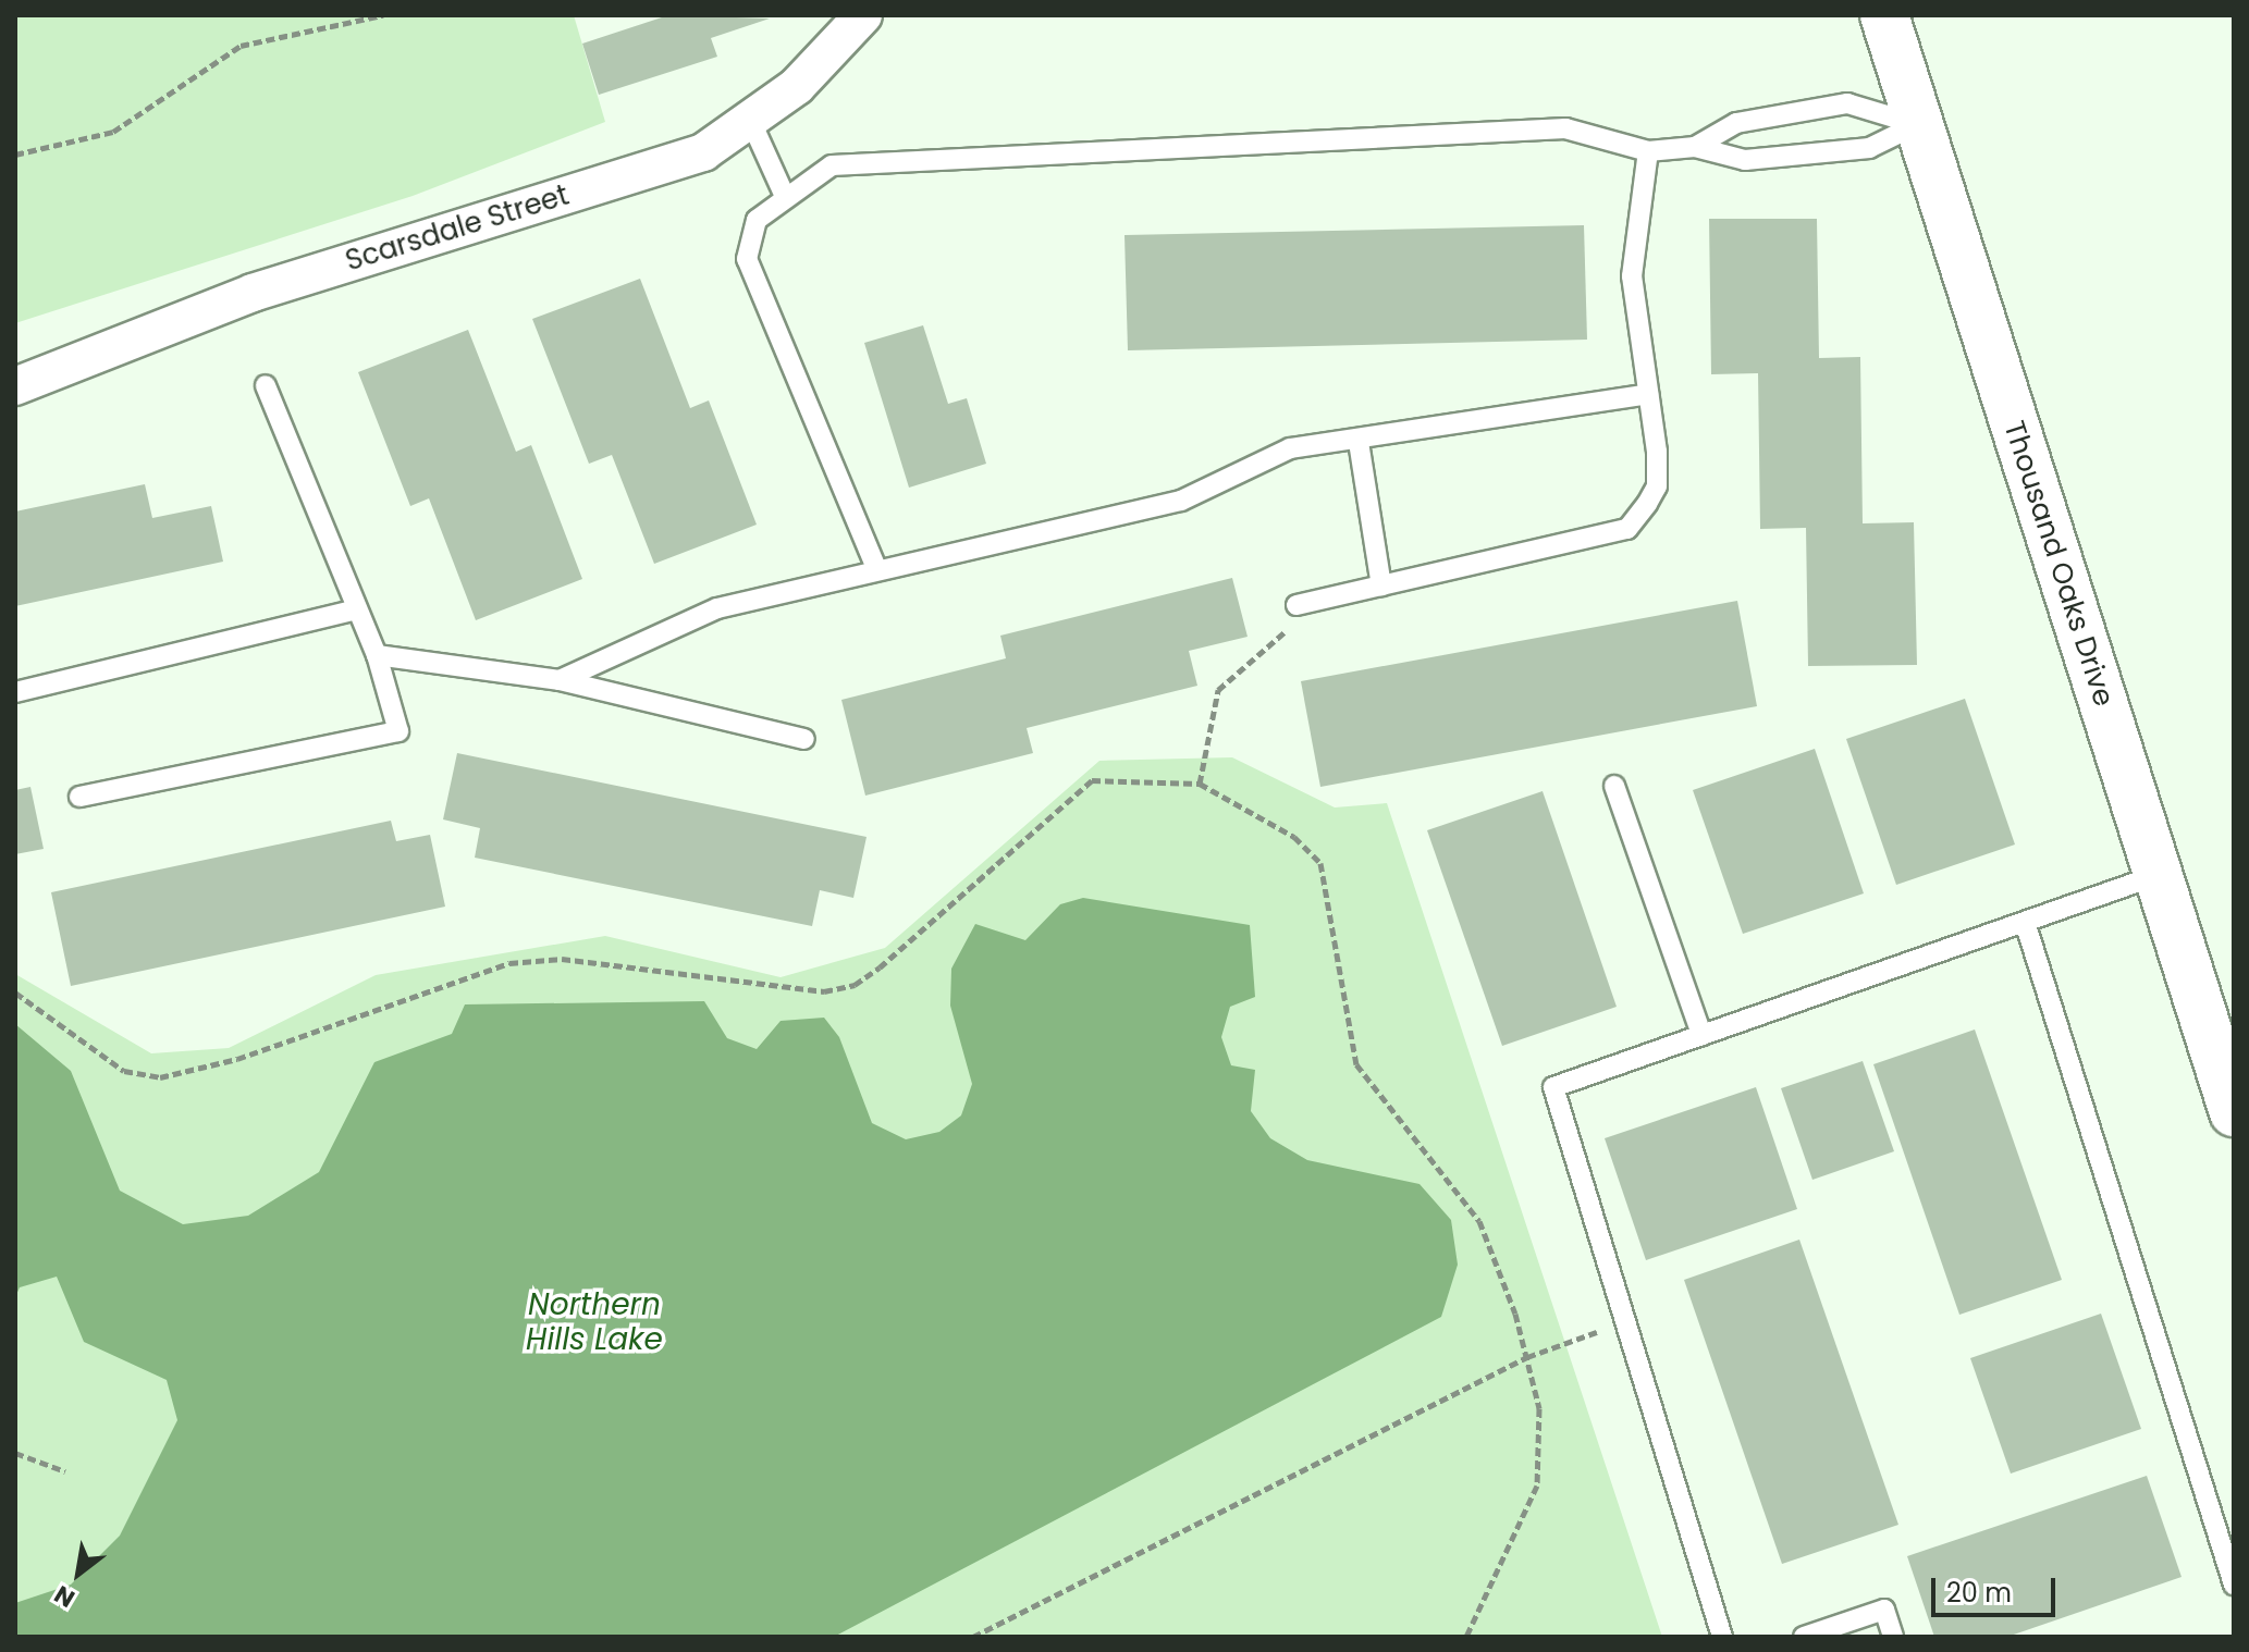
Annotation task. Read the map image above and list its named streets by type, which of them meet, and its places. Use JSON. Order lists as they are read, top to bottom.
{
  "streets": {
    "main road": ["Thousand Oaks Drive"],
    "street": ["Scarsdale Street"]
  },
  "water": ["Northern Hills Lake"],
  "scale_bar": "20 m",
  "north": "bottom left"
}
